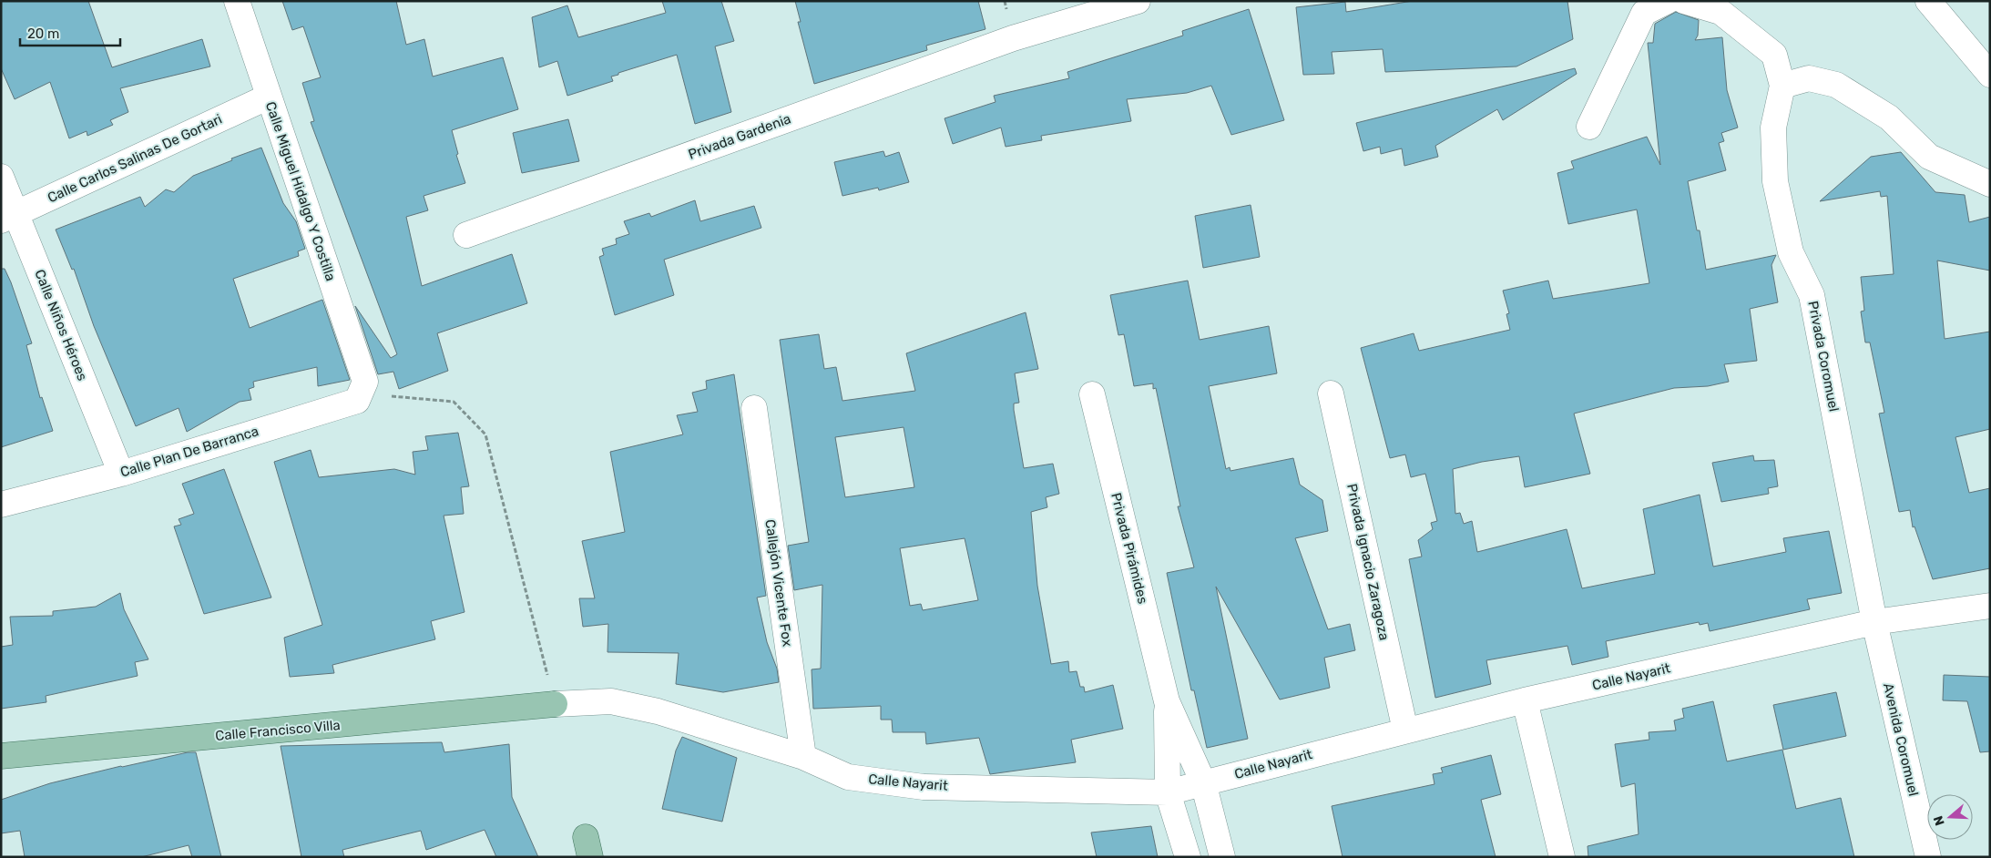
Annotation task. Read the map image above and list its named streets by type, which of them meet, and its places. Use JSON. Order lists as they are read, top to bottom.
{
  "streets": {
    "main road": ["Calle Francisco Villa"],
    "street": [
      "Privada Gardenia",
      "Calle Carlos Salinas De Gortari",
      "Calle Miguel Hidalgo Y Costilla",
      "Calle Niños Héroes",
      "Privada Coromuel",
      "Calle Plan De Barranca",
      "Privada Pirámides",
      "Privada Ignacio Zaragoza",
      "Callejón Vicente Fox",
      "Calle Nayarit",
      "Avenida Coromuel"
    ]
  },
  "crossings": [
    ["Calle Carlos Salinas De Gortari", "Calle Miguel Hidalgo Y Costilla"],
    ["Calle Carlos Salinas De Gortari", "Calle Niños Héroes"],
    ["Calle Miguel Hidalgo Y Costilla", "Calle Plan De Barranca"],
    ["Calle Niños Héroes", "Calle Plan De Barranca"],
    ["Privada Coromuel", "Calle Nayarit"],
    ["Privada Coromuel", "Avenida Coromuel"],
    ["Privada Pirámides", "Calle Nayarit"],
    ["Privada Ignacio Zaragoza", "Calle Nayarit"],
    ["Callejón Vicente Fox", "Calle Nayarit"],
    ["Calle Nayarit", "Calle Francisco Villa"],
    ["Calle Nayarit", "Avenida Coromuel"]
  ],
  "scale_bar": "20 m",
  "north": "left"
}
